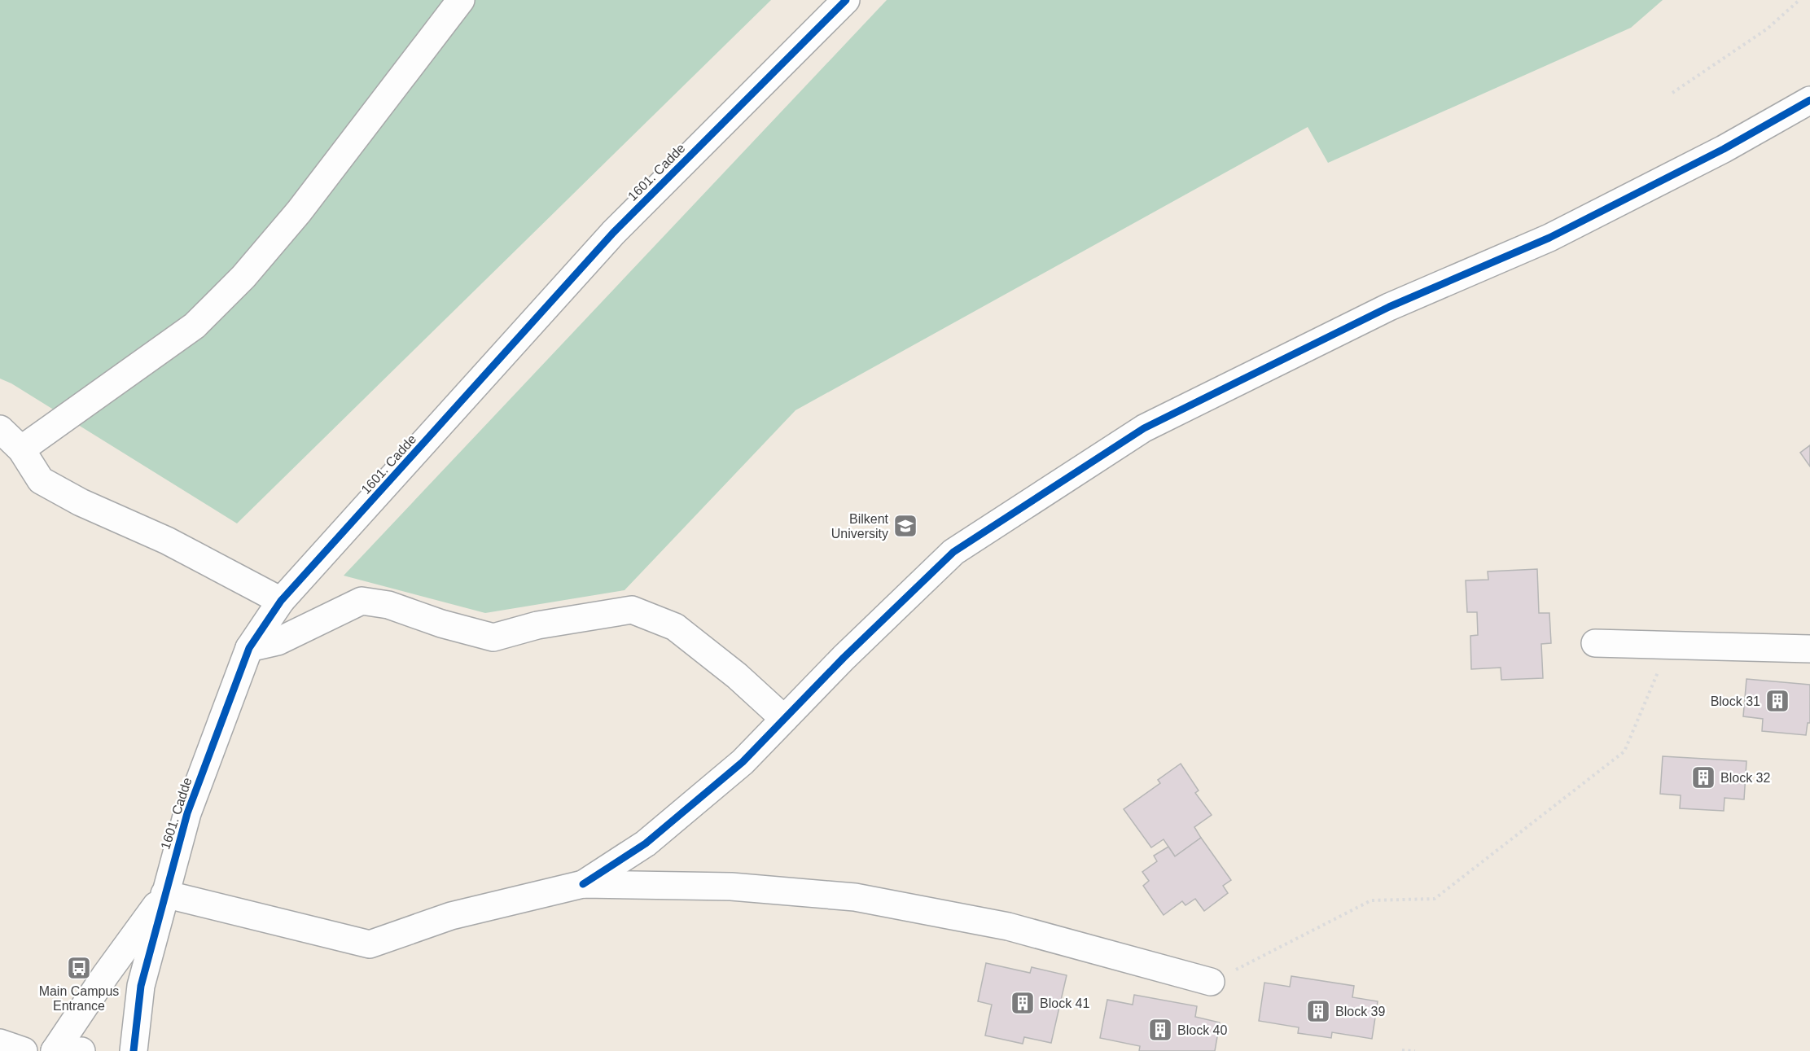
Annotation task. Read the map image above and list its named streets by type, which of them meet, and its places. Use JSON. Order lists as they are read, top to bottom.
{
  "streets": {
    "street": ["1601. Cadde"]
  },
  "places": {
    "school or university": ["Bilkent University"],
    "building": [
      "Block 31",
      "Block 32",
      "Block 41",
      "Block 39",
      "Block 40"
    ],
    "bus stop": ["Main Campus Entrance"]
  }
}
